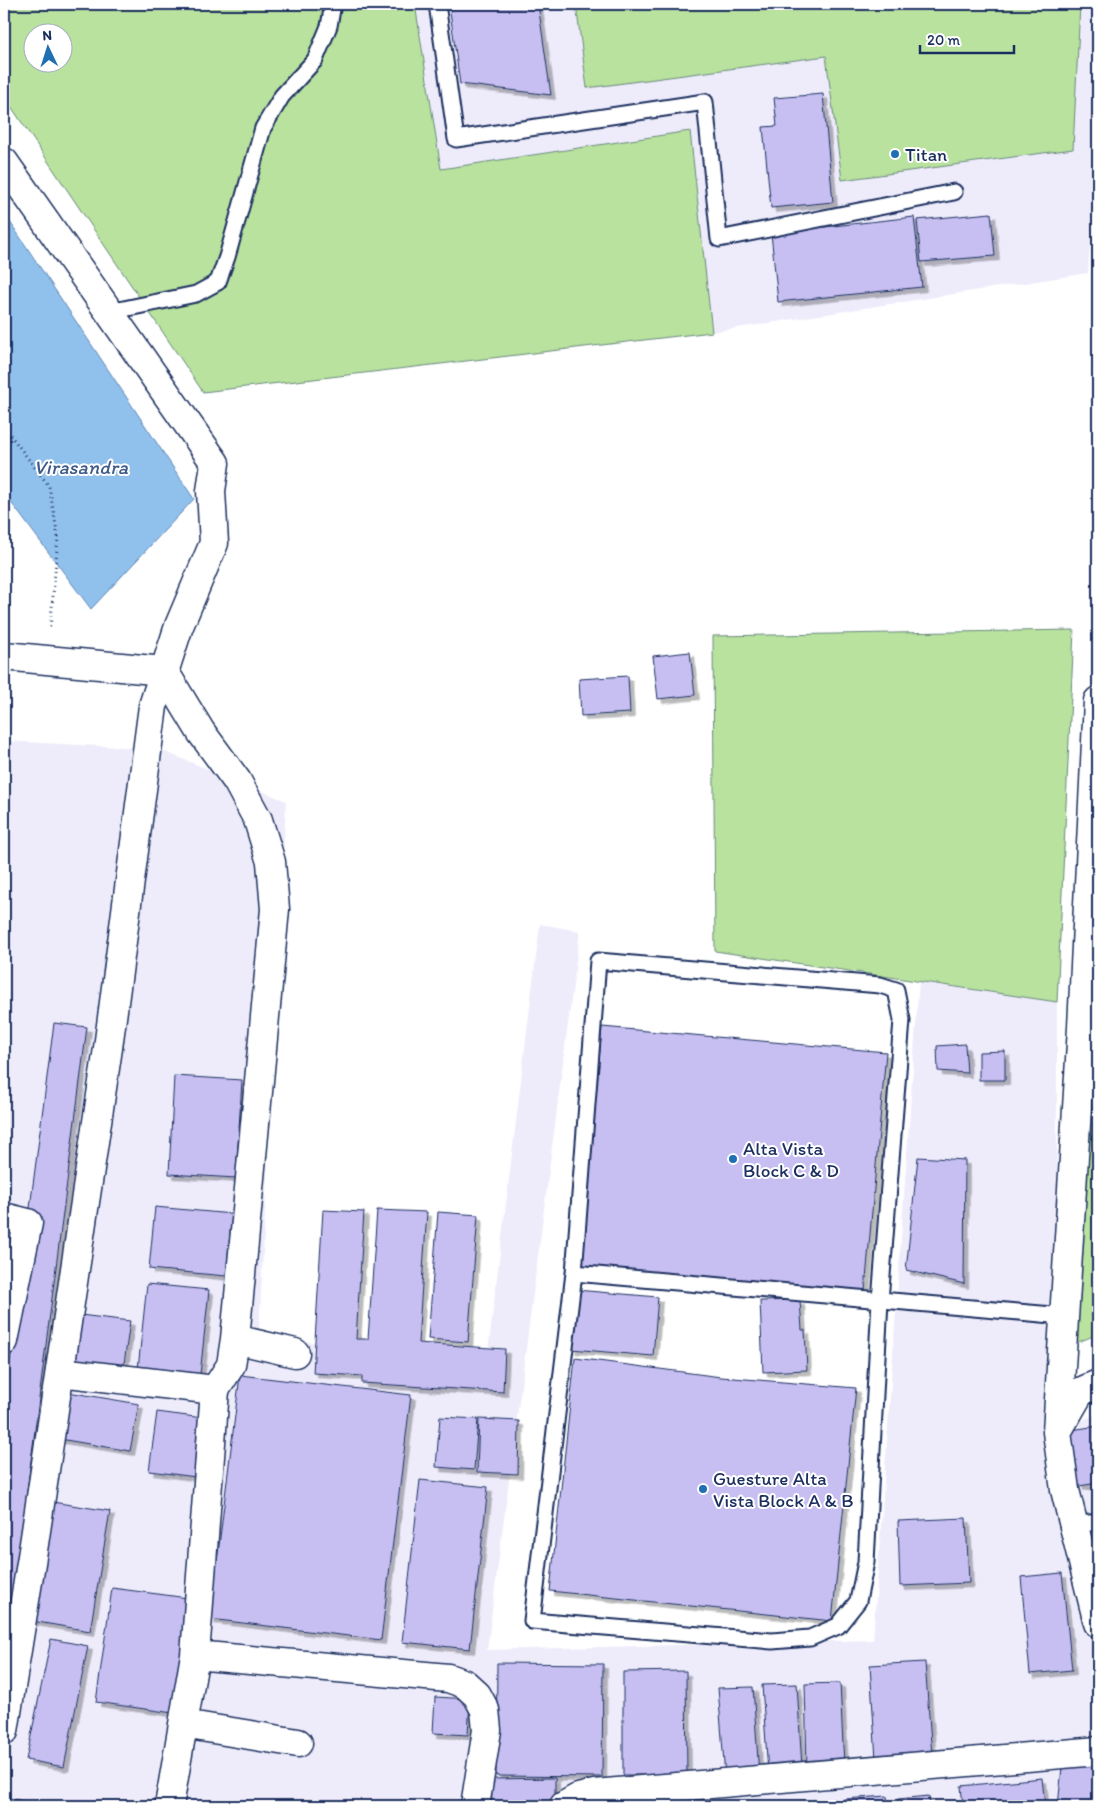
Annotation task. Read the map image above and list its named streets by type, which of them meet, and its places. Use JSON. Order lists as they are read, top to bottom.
{
  "water": ["Virasandra"],
  "places": ["Titan", "Alta Vista Block C & D", "Guesture Alta Vista Block A & B"],
  "scale_bar": "20 m",
  "north": "top"
}
